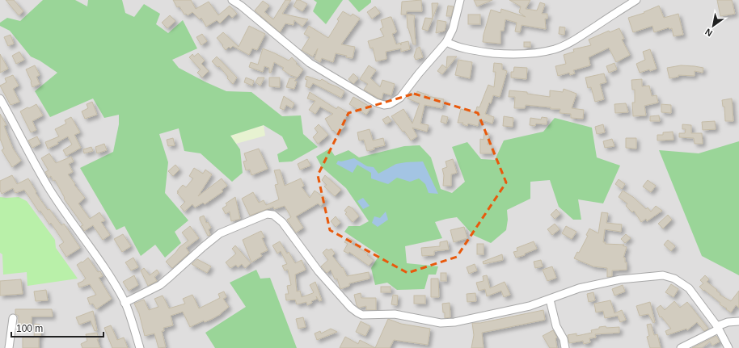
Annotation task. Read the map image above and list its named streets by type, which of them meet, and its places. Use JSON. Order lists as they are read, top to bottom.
{
  "scale_bar": "100 m",
  "north": "bottom left"
}
